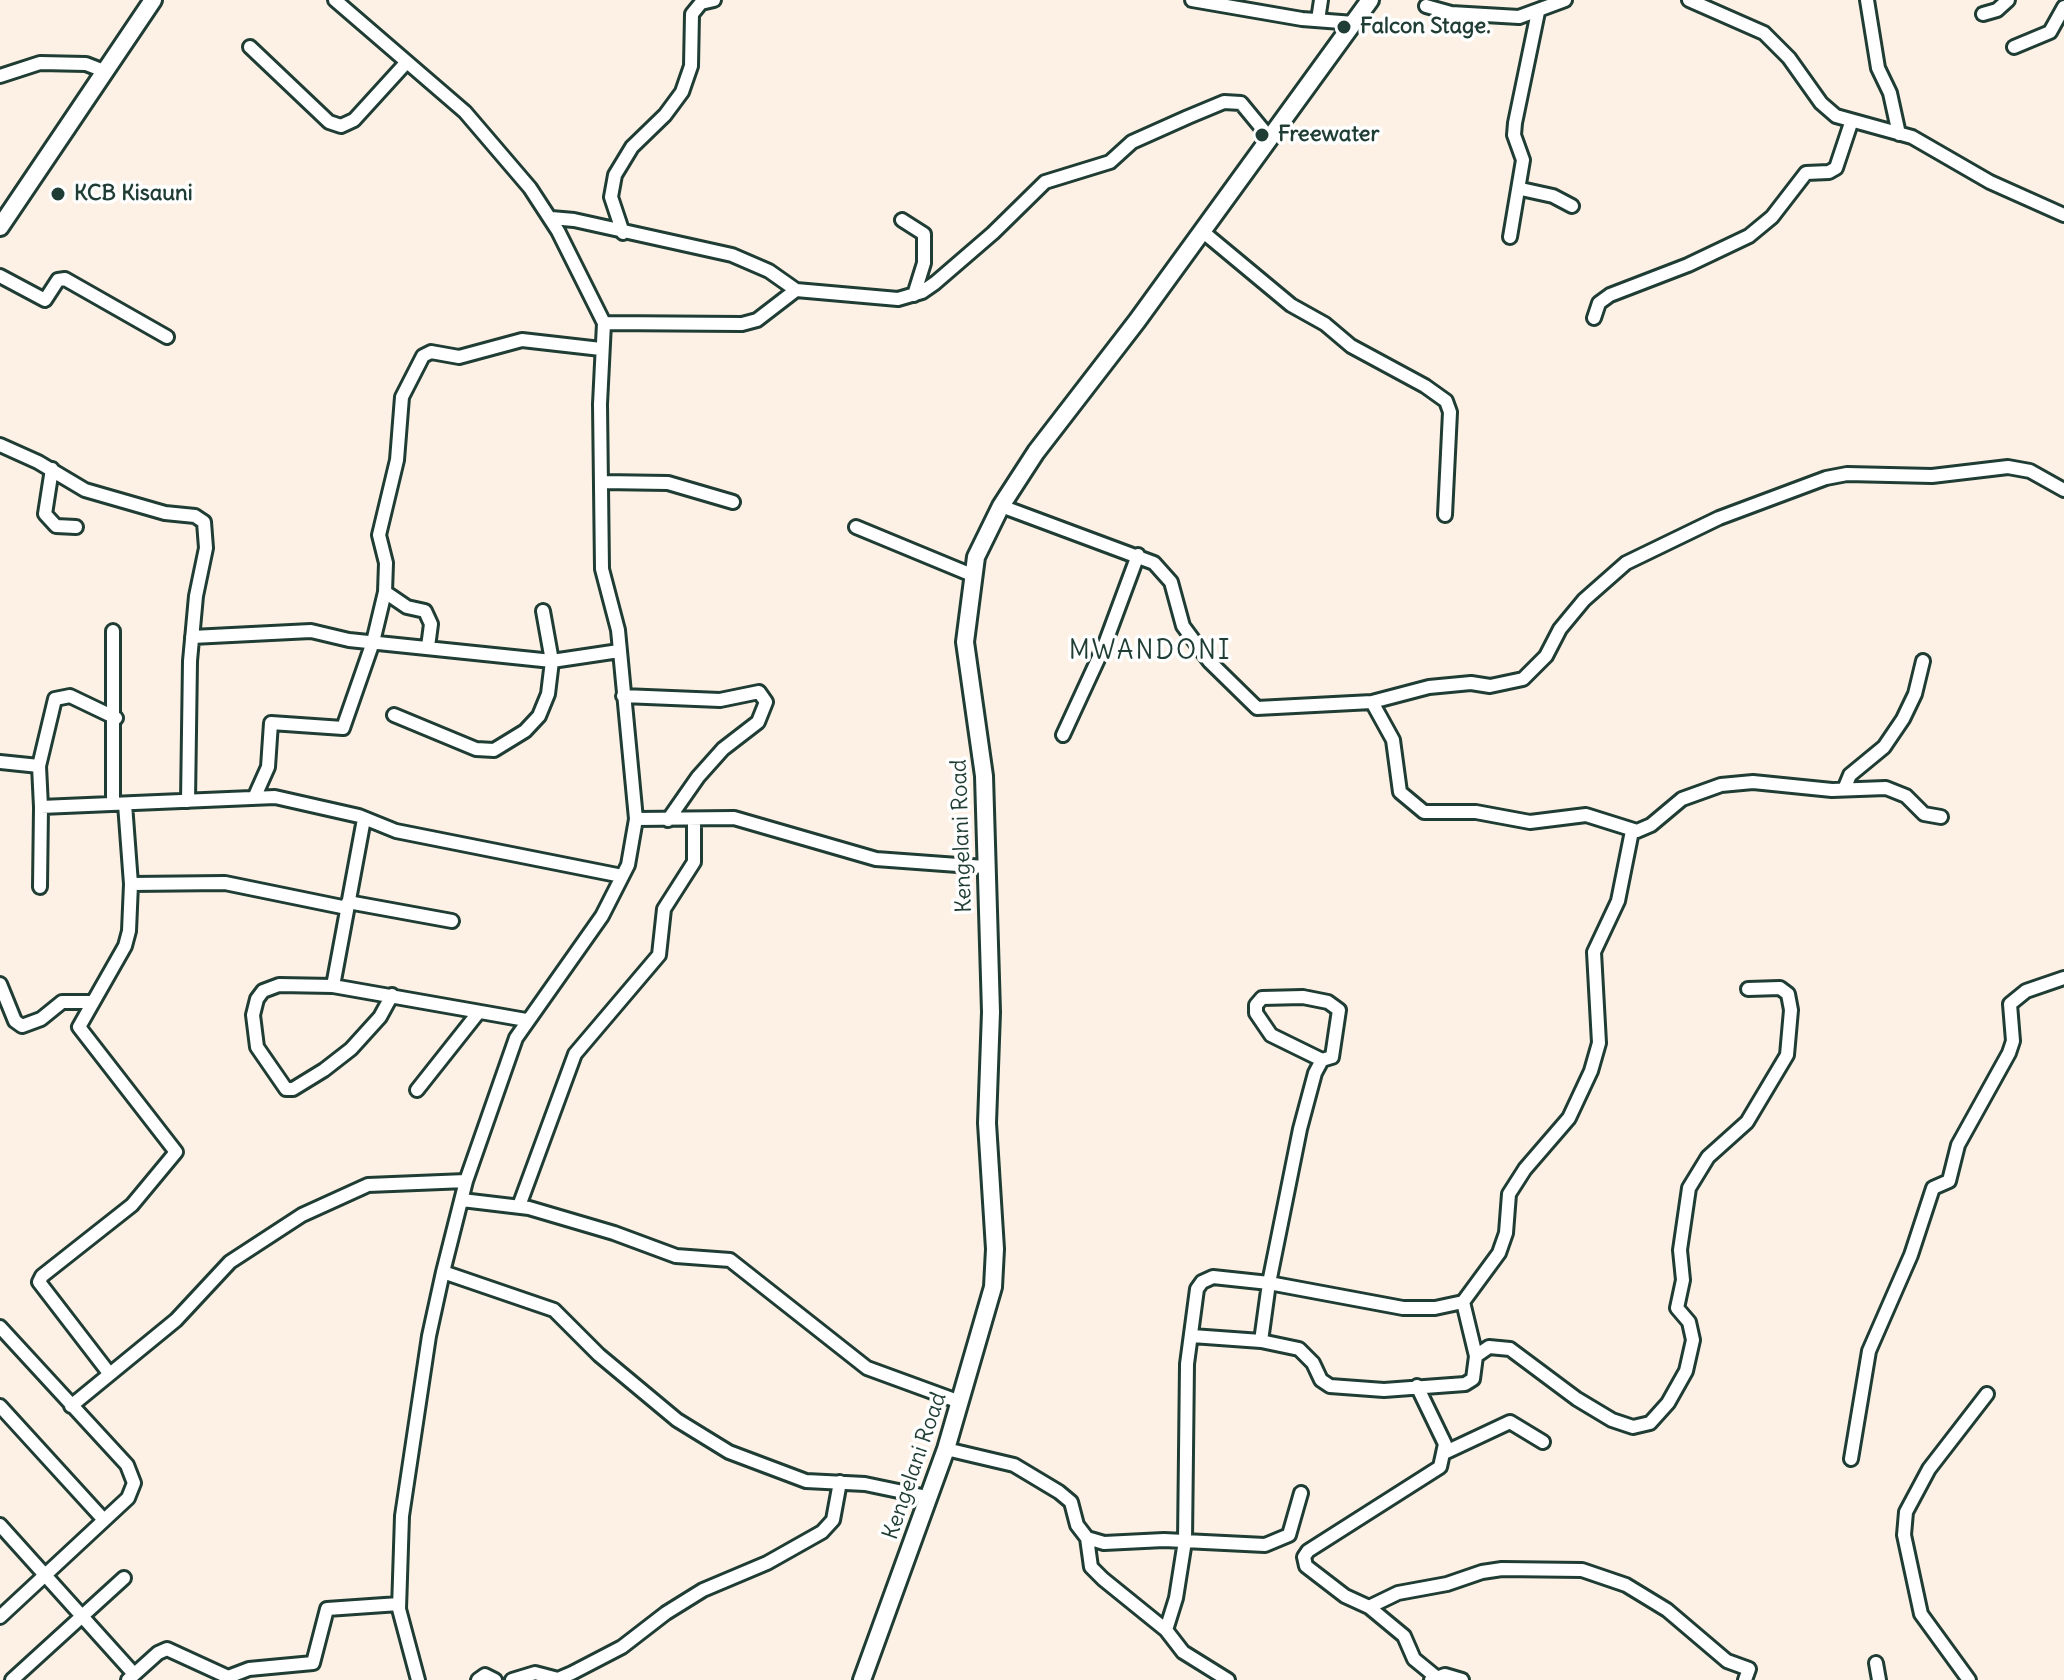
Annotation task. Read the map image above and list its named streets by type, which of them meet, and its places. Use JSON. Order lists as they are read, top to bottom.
{
  "streets": {
    "main road": ["Kengelani Road"]
  },
  "districts": ["MWANDONI"],
  "places": ["Falcon Stage.", "Freewater", "KCB Kisauni"]
}
